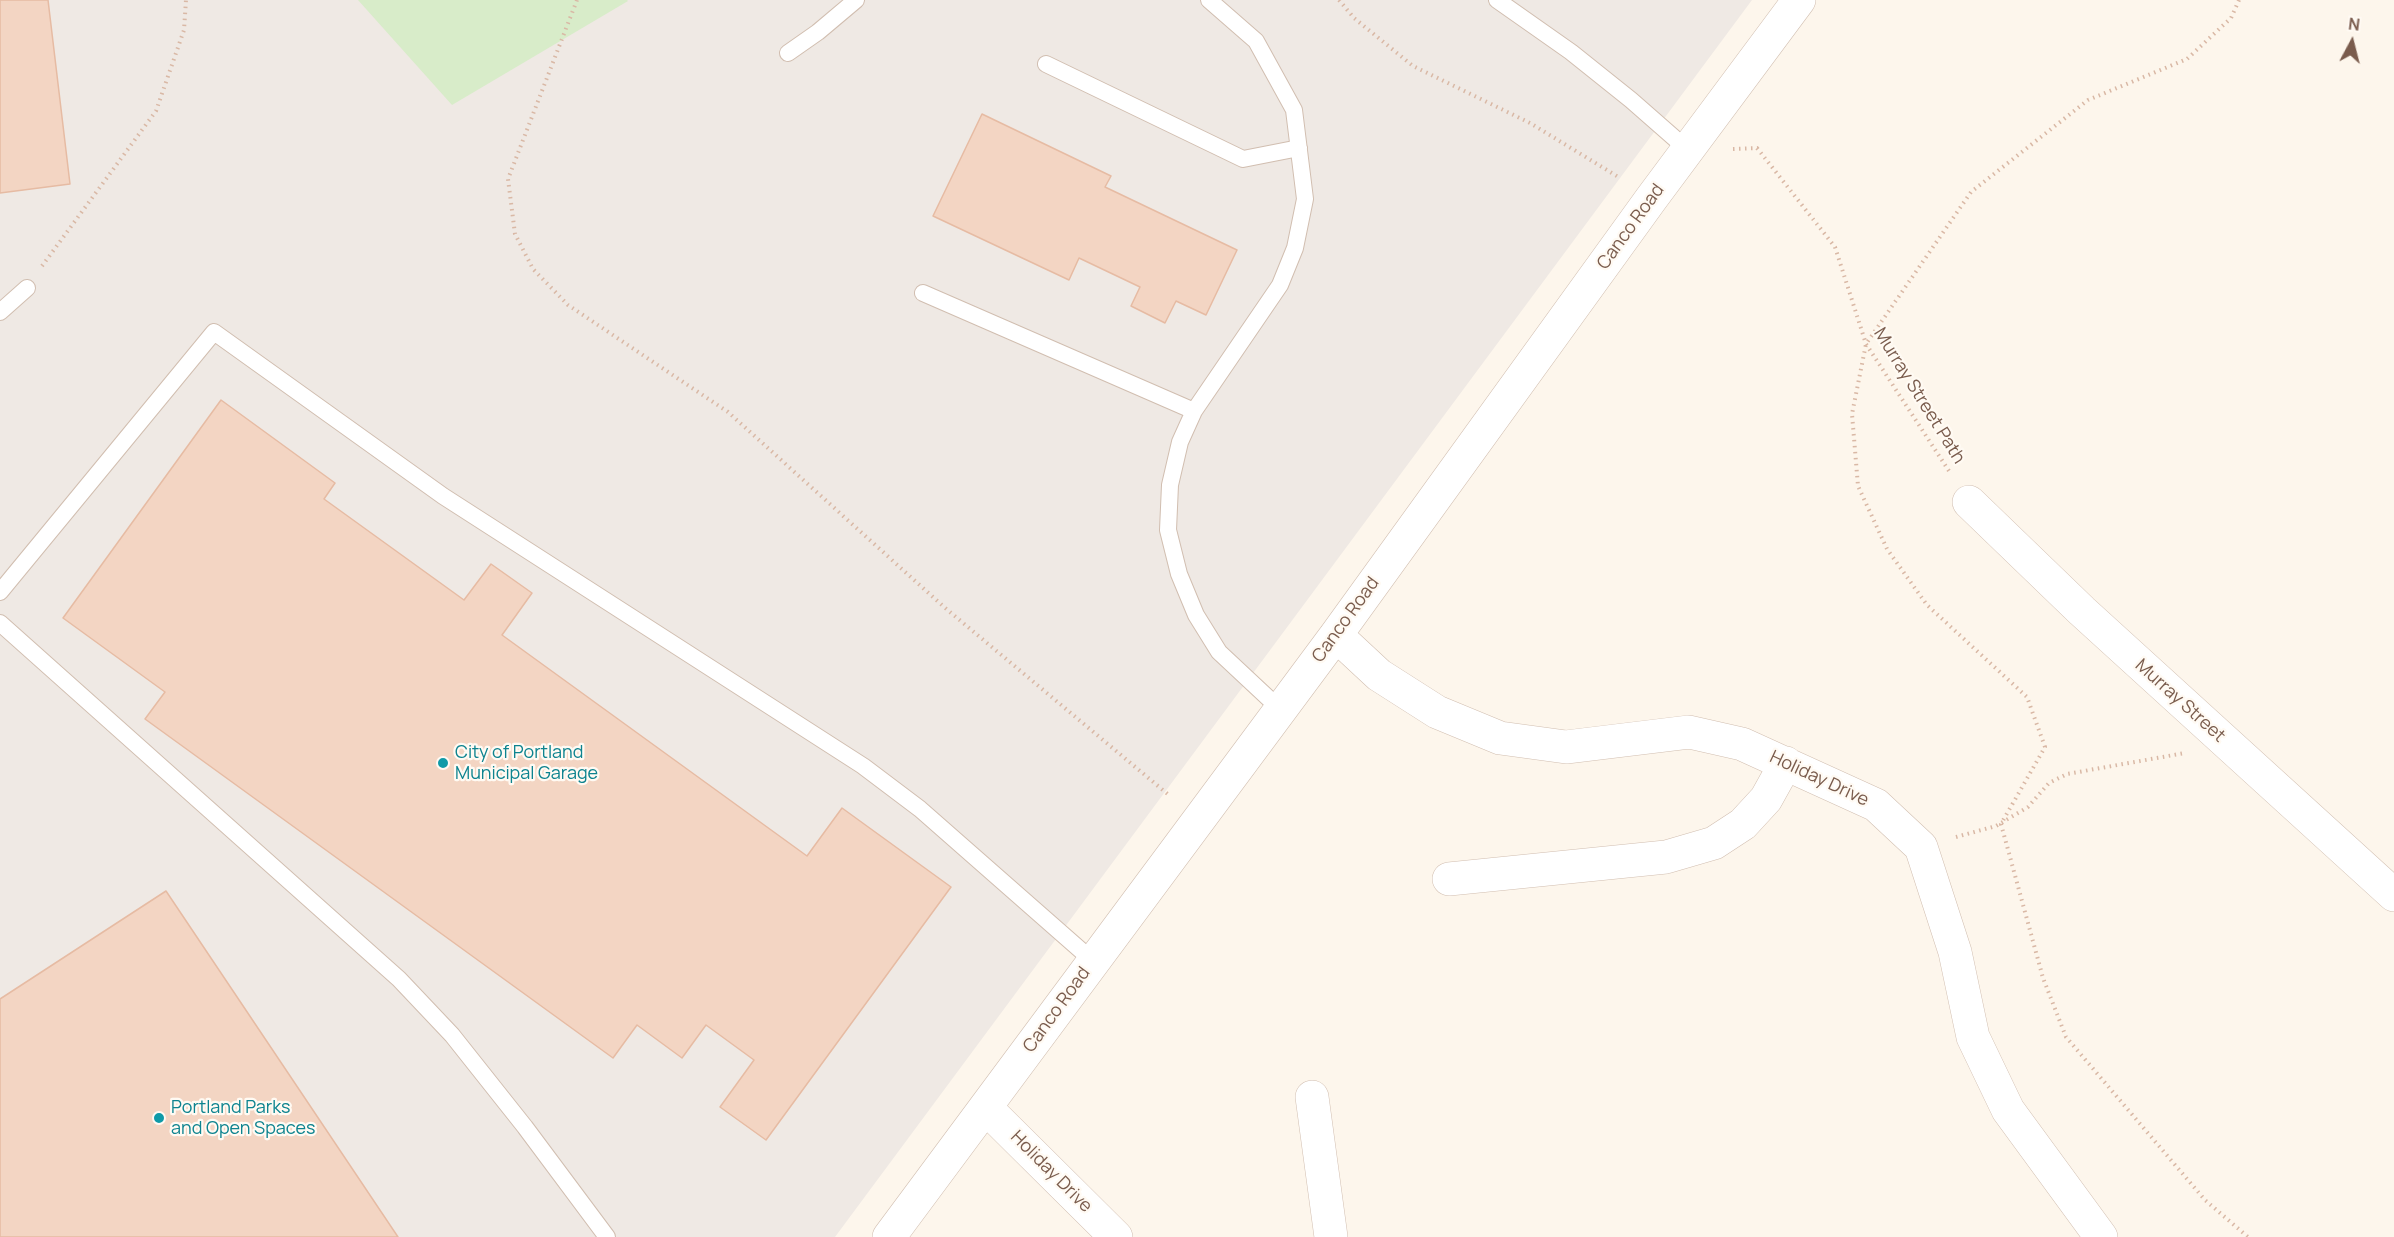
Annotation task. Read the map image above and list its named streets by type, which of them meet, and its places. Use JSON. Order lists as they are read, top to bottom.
{
  "streets": {
    "street": ["Canco Road", "Murray Street", "Holiday Drive"],
    "path": ["Murray Street Path"]
  },
  "crossings": [
    ["Canco Road", "Murray Street Path"],
    ["Canco Road", "Holiday Drive"],
    ["Murray Street Path", "Murray Street"]
  ],
  "places": ["City of Portland Municipal Garage", "Portland Parks and Open Spaces"],
  "north": "top"
}
